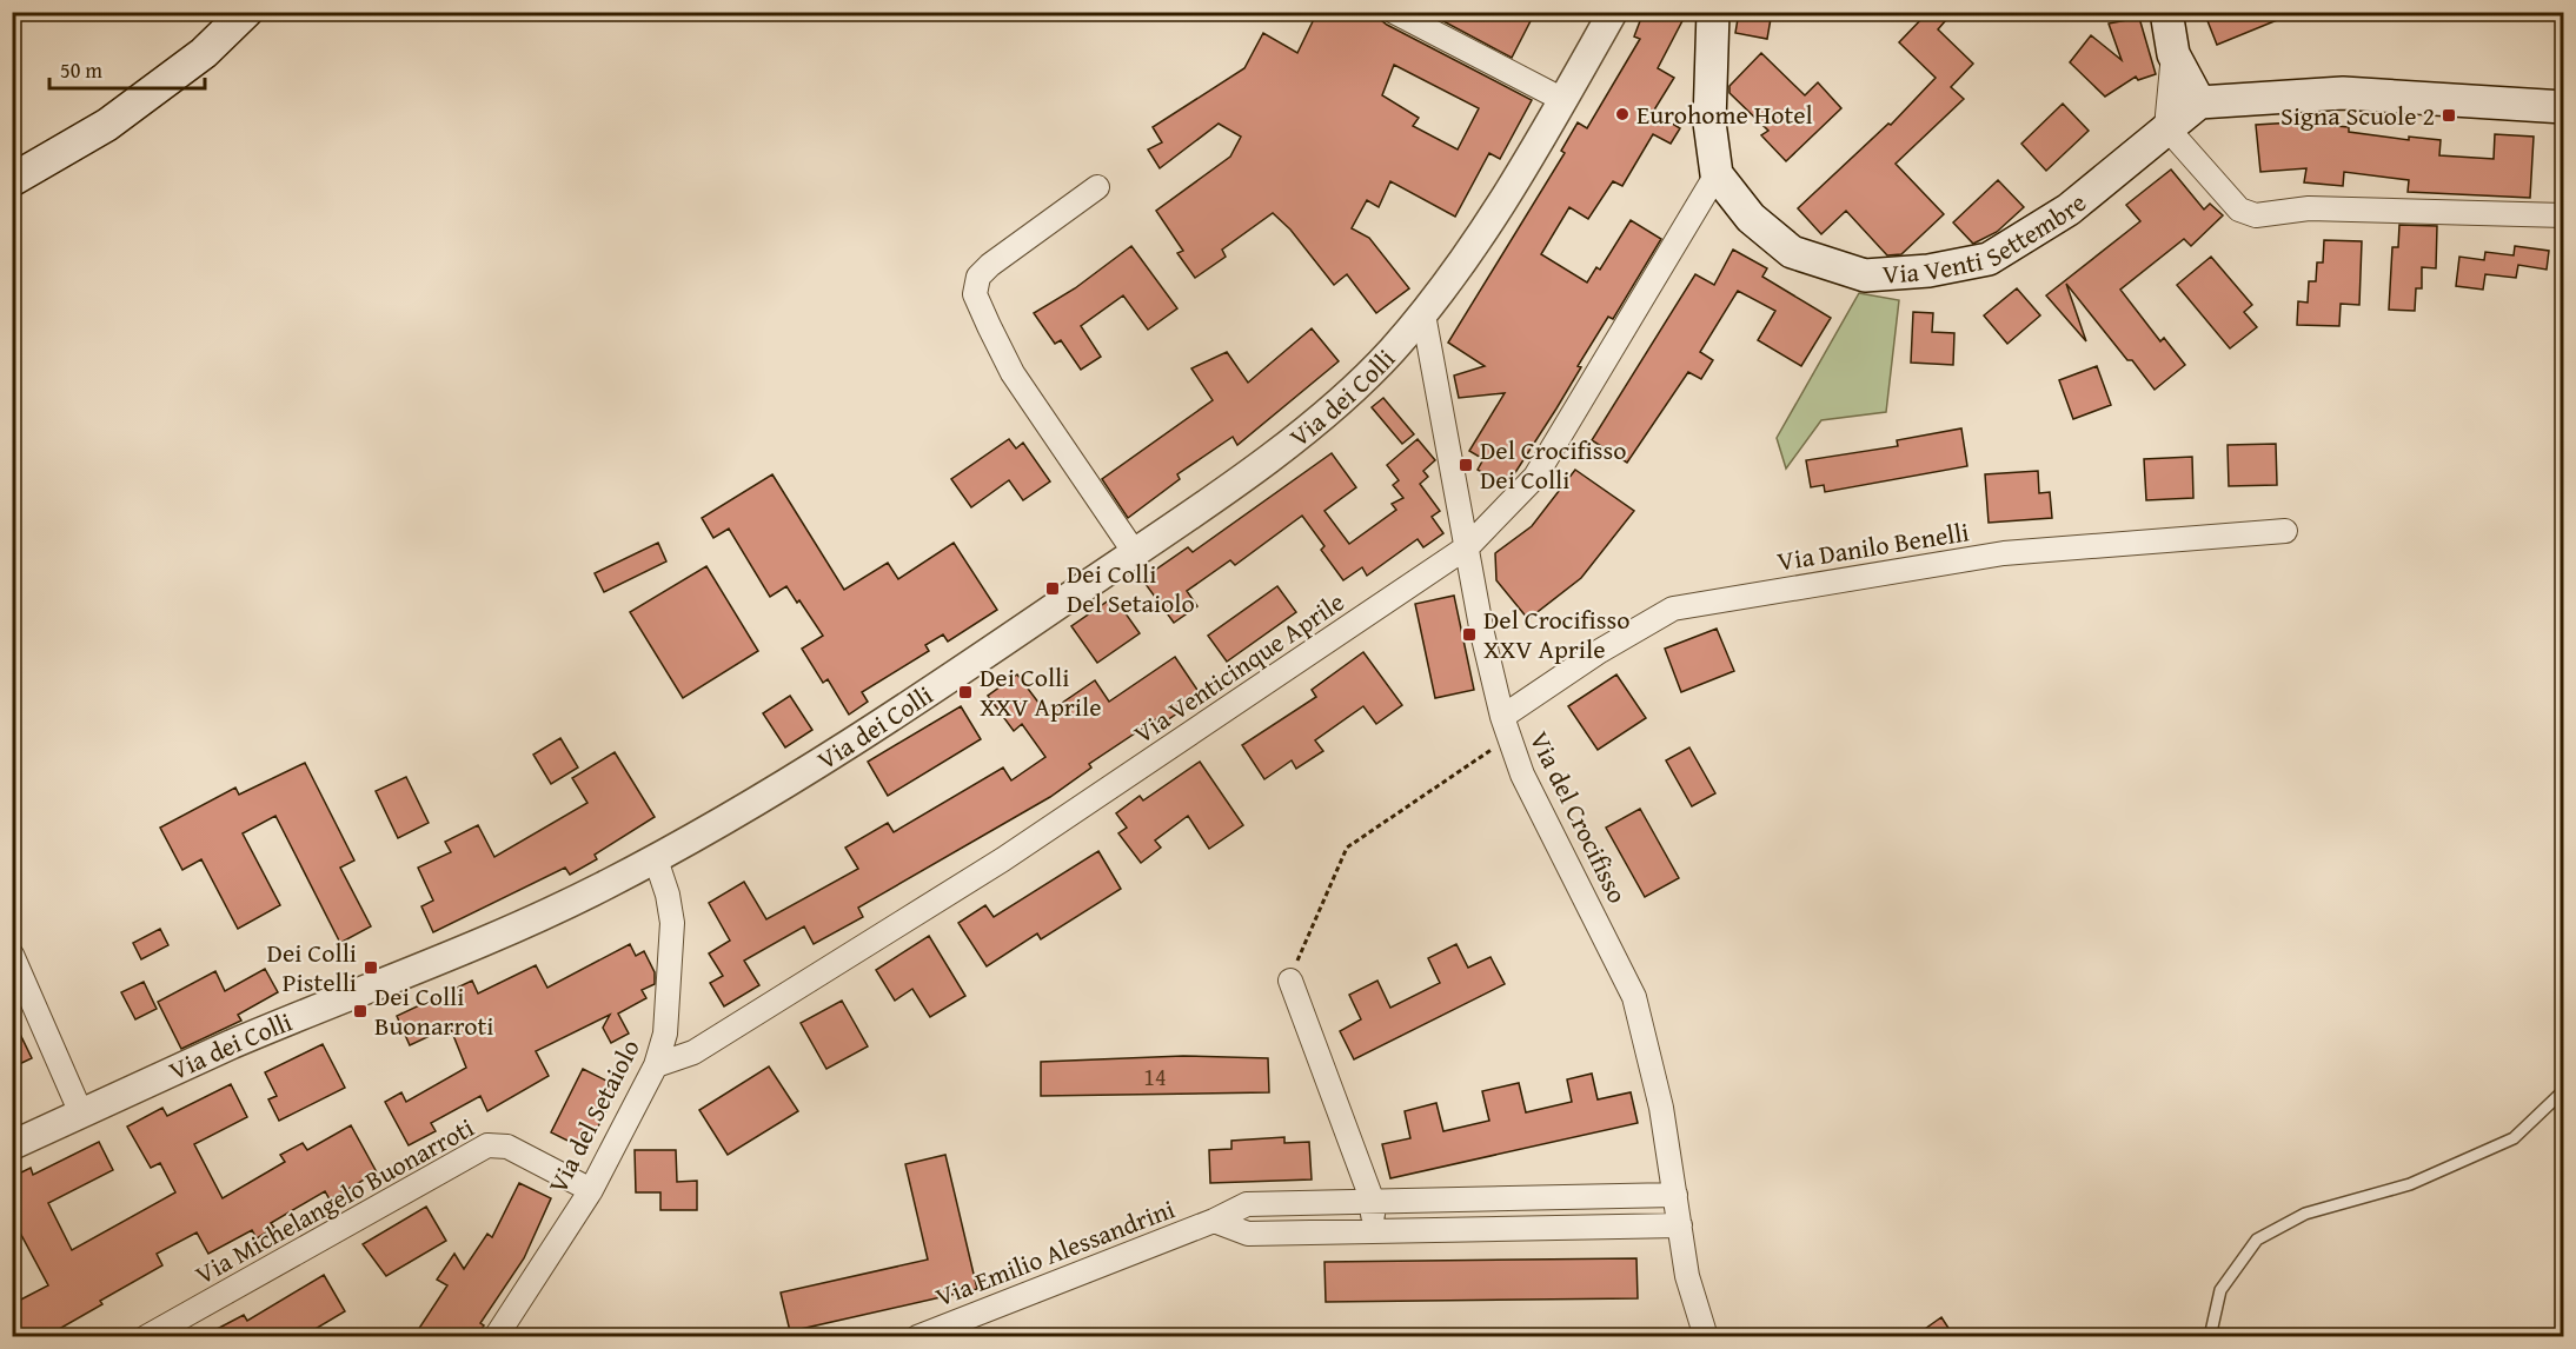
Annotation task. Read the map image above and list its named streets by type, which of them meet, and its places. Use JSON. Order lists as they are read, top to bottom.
{
  "streets": {
    "main road": ["Via Venti Settembre"],
    "street": [
      "Via dei Colli",
      "Via Danilo Benelli",
      "Via Venticinque Aprile",
      "Via del Crocifisso",
      "Via del Setaiolo",
      "Via Michelangelo Buonarroti",
      "Via Emilio Alessandrini"
    ]
  },
  "crossings": [
    ["Via Venti Settembre", "Via Venticinque Aprile"],
    ["Via dei Colli", "Via del Crocifisso"],
    ["Via dei Colli", "Via del Setaiolo"],
    ["Via Danilo Benelli", "Via del Crocifisso"],
    ["Via Venticinque Aprile", "Via del Crocifisso"],
    ["Via Venticinque Aprile", "Via del Setaiolo"],
    ["Via del Crocifisso", "Via Emilio Alessandrini"],
    ["Via del Setaiolo", "Via Michelangelo Buonarroti"]
  ],
  "places": {
    "other": ["Eurohome Hotel"],
    "transit": [
      "Signa Scuole 2",
      "Del Crocifisso Dei Colli",
      "Dei Colli Del Setaiolo",
      "Del Crocifisso XXV Aprile",
      "Dei Colli XXV Aprile",
      "Dei Colli Pistelli",
      "Dei Colli Buonarroti"
    ]
  },
  "house_numbers": ["14"],
  "scale_bar": "50 m"
}
